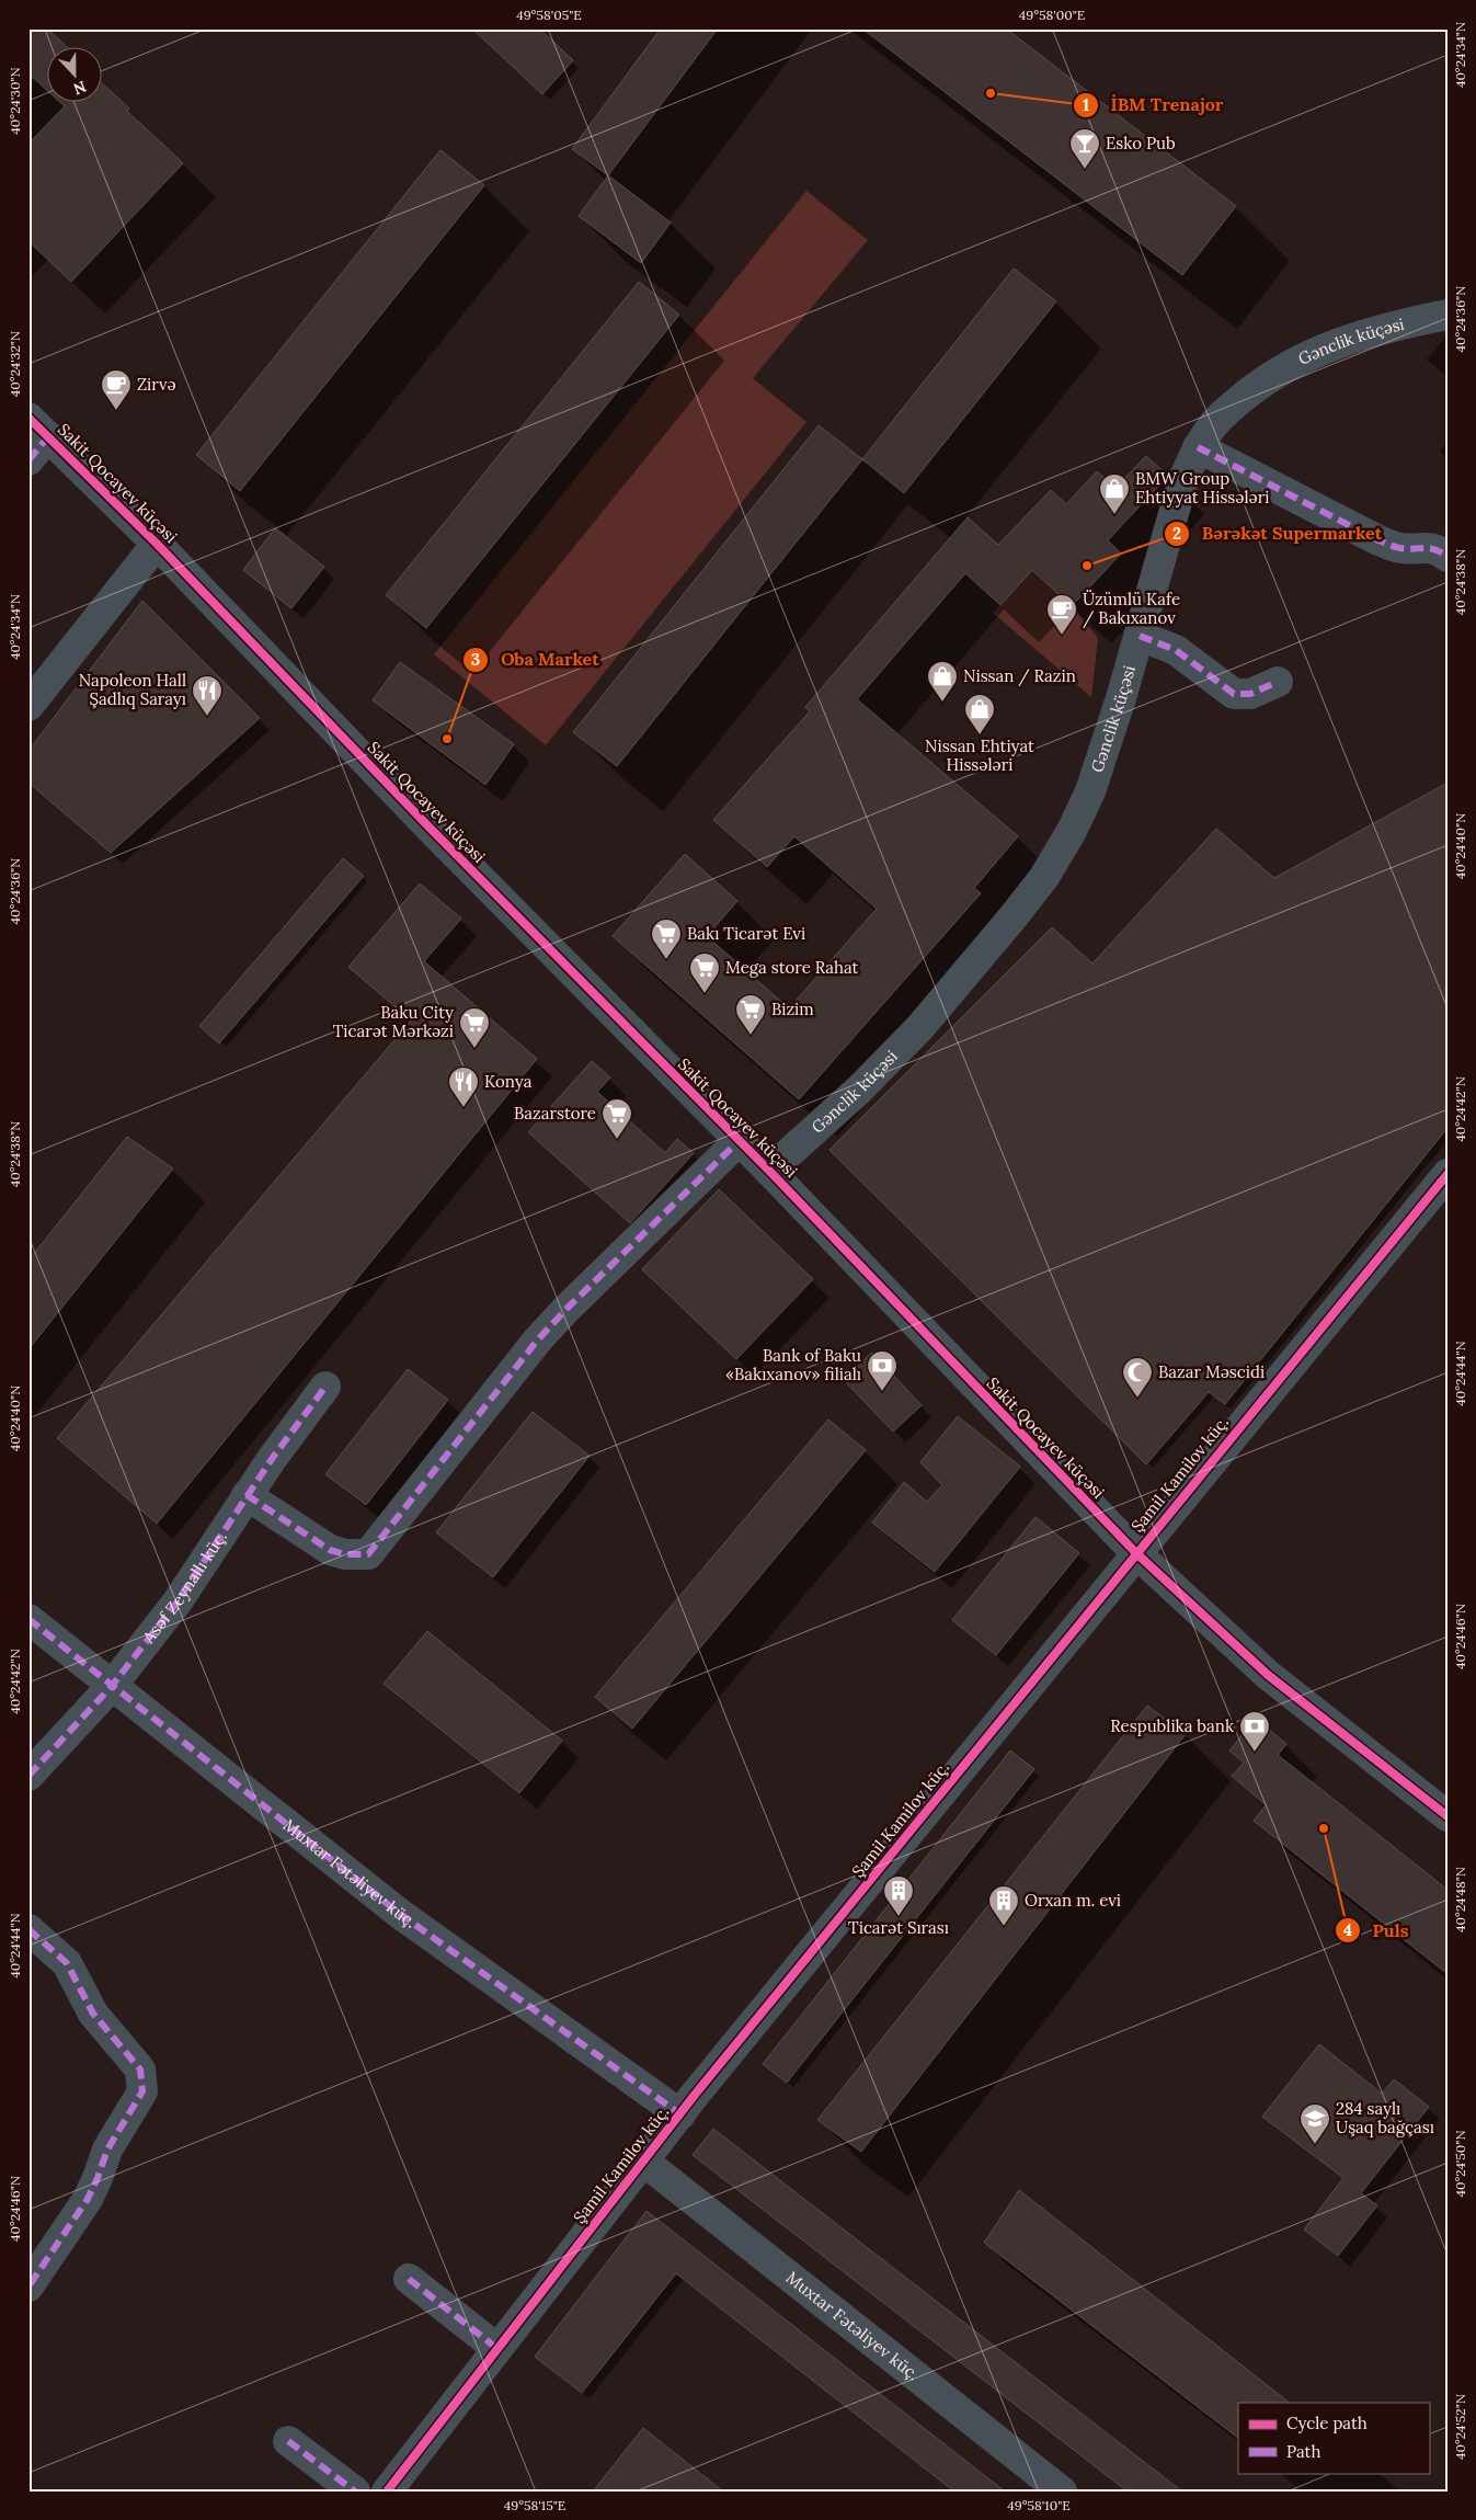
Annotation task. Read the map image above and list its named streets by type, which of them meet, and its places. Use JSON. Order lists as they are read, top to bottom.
{
  "streets": {
    "street": [
      "Gənclik küçəsi",
      "Sakit Qocayev küçəsi",
      "Şamil Kamilov küç.",
      "Asəf Zeynallı küç.",
      "Muxtar Fətəliyev küç."
    ]
  },
  "crossings": [
    ["Gənclik küçəsi", "Sakit Qocayev küçəsi"],
    ["Sakit Qocayev küçəsi", "Şamil Kamilov küç."],
    ["Şamil Kamilov küç.", "Muxtar Fətəliyev küç."],
    ["Asəf Zeynallı küç.", "Muxtar Fətəliyev küç."]
  ],
  "places": {
    "other": [
      "İBM Trenajor",
      "Bərəkət Supermarket",
      "Oba Market",
      "Puls"
    ],
    "bar": ["Esko Pub"],
    "cafe": ["Zirvə", "Üzümlü Kafe / Bakıxanov"],
    "shop": ["BMW Group Ehtiyyat Hissələri", "Nissan / Razin", "Nissan Ehtiyat Hissələri"],
    "restaurant": ["Napoleon Hall Şadlıq Sarayı", "Konya"],
    "supermarket": [
      "Bakı Ticarət Evi",
      "Mega store Rahat",
      "Bizim",
      "Baku City Ticarət Mərkəzi",
      "Bazarstore"
    ],
    "bank": ["Bank of Baku «Bakıxanov» filialı", "Respublika bank"],
    "mosque": ["Bazar Məscidi"],
    "building": ["Ticarət Sırası", "Orxan m. evi"],
    "school or university": ["284 saylı Uşaq bağçası"]
  },
  "legend": ["Cycle path", "Path"],
  "north": "bottom",
  "coordinates": [
    "49°58'05\"E",
    "49°58'00\"E",
    "40°24'34\"N",
    "40°24'30\"N",
    "40°24'36\"N",
    "40°24'32\"N",
    "40°24'38\"N",
    "40°24'40\"N",
    "40°24'42\"N",
    "40°24'44\"N",
    "40°24'46\"N",
    "40°24'48\"N",
    "40°24'50\"N",
    "40°24'52\"N",
    "49°58'15\"E",
    "49°58'10\"E"
  ]
}
